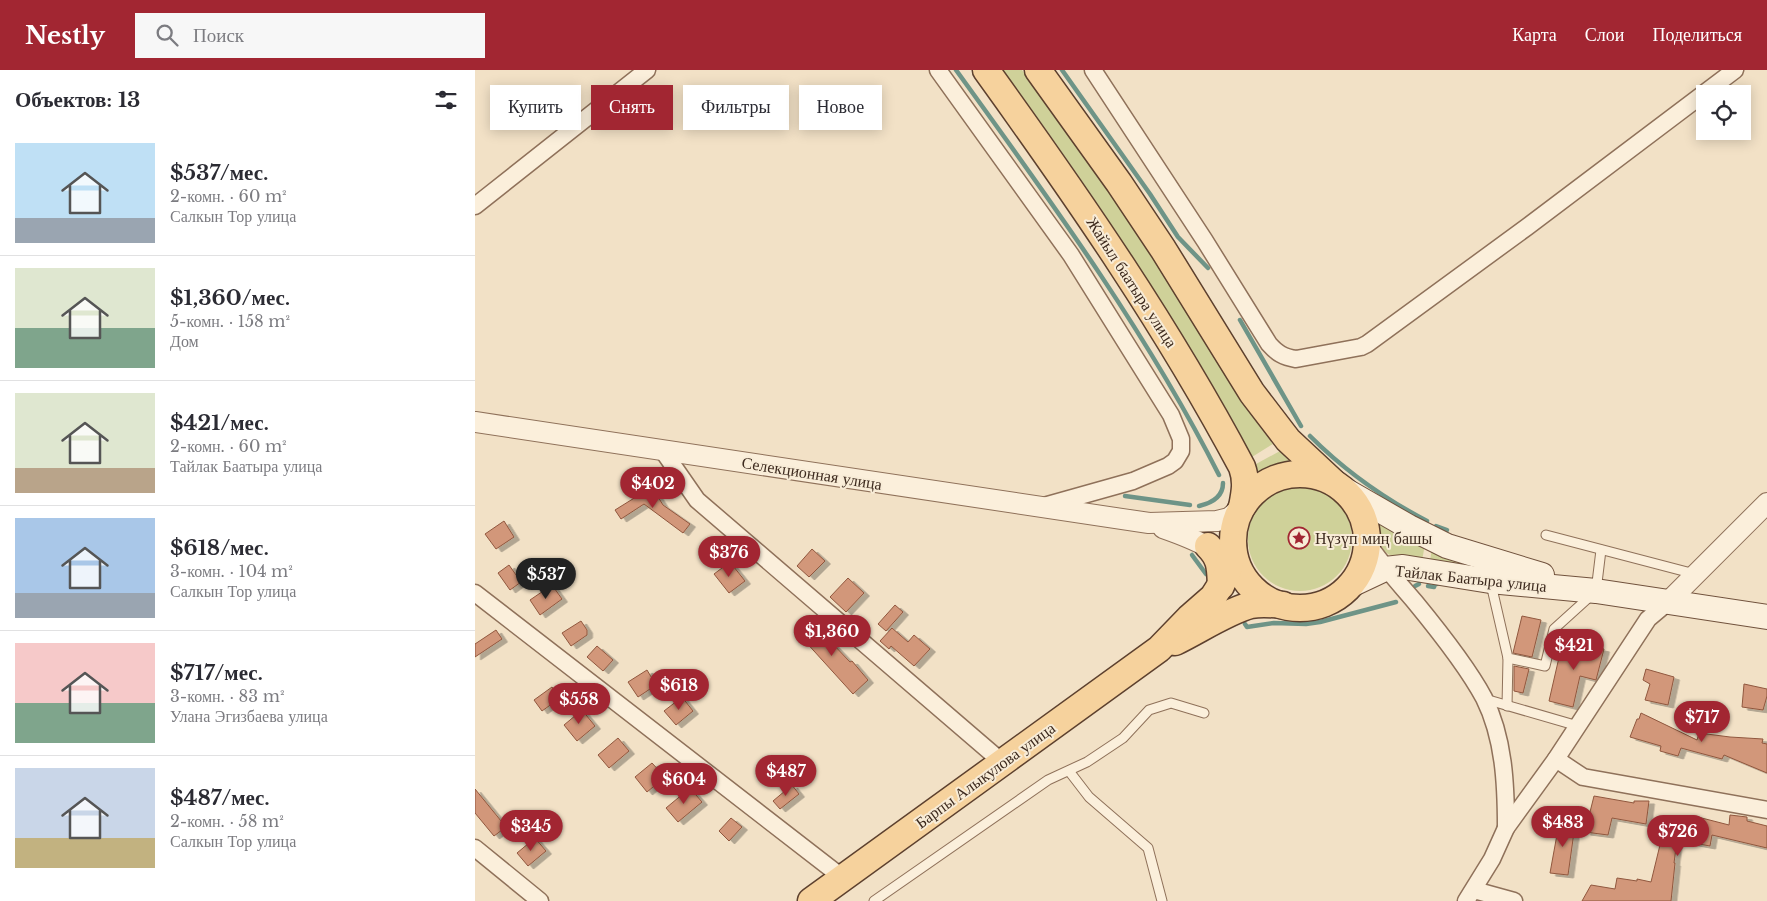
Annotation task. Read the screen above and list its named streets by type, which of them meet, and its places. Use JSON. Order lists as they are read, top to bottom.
{
  "streets": {
    "main road": ["Жайыл баатыра улица", "Тайлак Баатыра улица", "Барпы Алыкулова улица"],
    "street": ["Селекционная улица"]
  },
  "crossings": [
    ["Жайыл баатыра улица", "Селекционная улица"],
    ["Жайыл баатыра улица", "Тайлак Баатыра улица"],
    ["Жайыл баатыра улица", "Барпы Алыкулова улица"],
    ["Селекционная улица", "Тайлак Баатыра улица"],
    ["Селекционная улица", "Барпы Алыкулова улица"],
    ["Тайлак Баатыра улица", "Барпы Алыкулова улица"]
  ],
  "places": {
    "place": ["Нүзүп миң башы"]
  },
  "page": {
    "header": "Nestly",
    "search": "Поиск",
    "nav": ["Карта", "Слои", "Поделиться"],
    "heading": "Объектов: 13",
    "chip": [
      "Купить",
      "Снять",
      "Фильтры",
      "Новое"
    ],
    "list": [
      {
        "name": "$537/мес.",
        "note": "2-комн. · 60 m² · Салкын Тор улица"
      },
      {
        "name": "$1,360/мес.",
        "note": "5-комн. · 158 m² · Дом"
      },
      {
        "name": "$421/мес.",
        "note": "2-комн. · 60 m² · Тайлак Баатыра улица"
      },
      {
        "name": "$618/мес.",
        "note": "3-комн. · 104 m² · Салкын Тор улица"
      },
      {
        "name": "$717/мес.",
        "note": "3-комн. · 83 m² · Улана Эгизбаева улица"
      },
      {
        "name": "$487/мес.",
        "note": "2-комн. · 58 m² · Салкын Тор улица"
      }
    ],
    "price": [
      "$402",
      "$376",
      "$537",
      "$1,360",
      "$421",
      "$618",
      "$558",
      "$717",
      "$487",
      "$604",
      "$483",
      "$345",
      "$726"
    ]
  }
}
